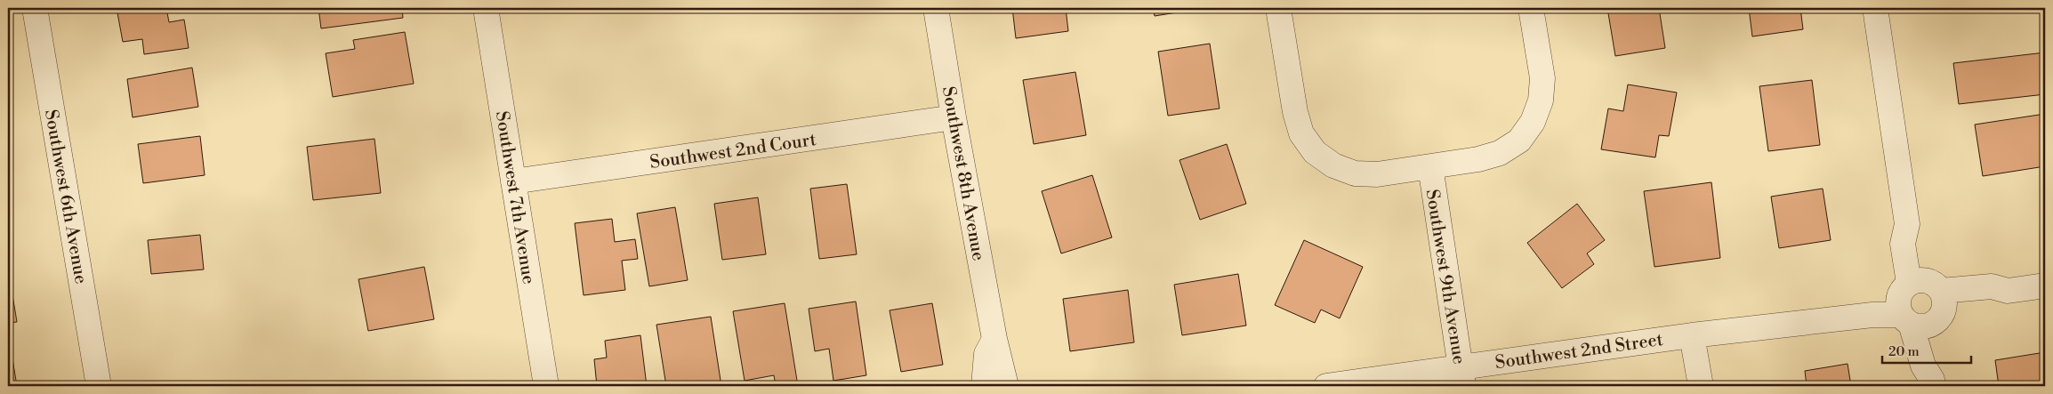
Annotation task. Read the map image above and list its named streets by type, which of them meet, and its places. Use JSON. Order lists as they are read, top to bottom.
{
  "streets": {
    "street": [
      "Southwest 2nd Court",
      "Southwest 8th Avenue",
      "Southwest 6th Avenue",
      "Southwest 7th Avenue",
      "Southwest 9th Avenue",
      "Southwest 2nd Street"
    ]
  },
  "crossings": [
    ["Southwest 2nd Court", "Southwest 8th Avenue"],
    ["Southwest 2nd Court", "Southwest 7th Avenue"],
    ["Southwest 9th Avenue", "Southwest 2nd Street"]
  ],
  "scale_bar": "20 m"
}
